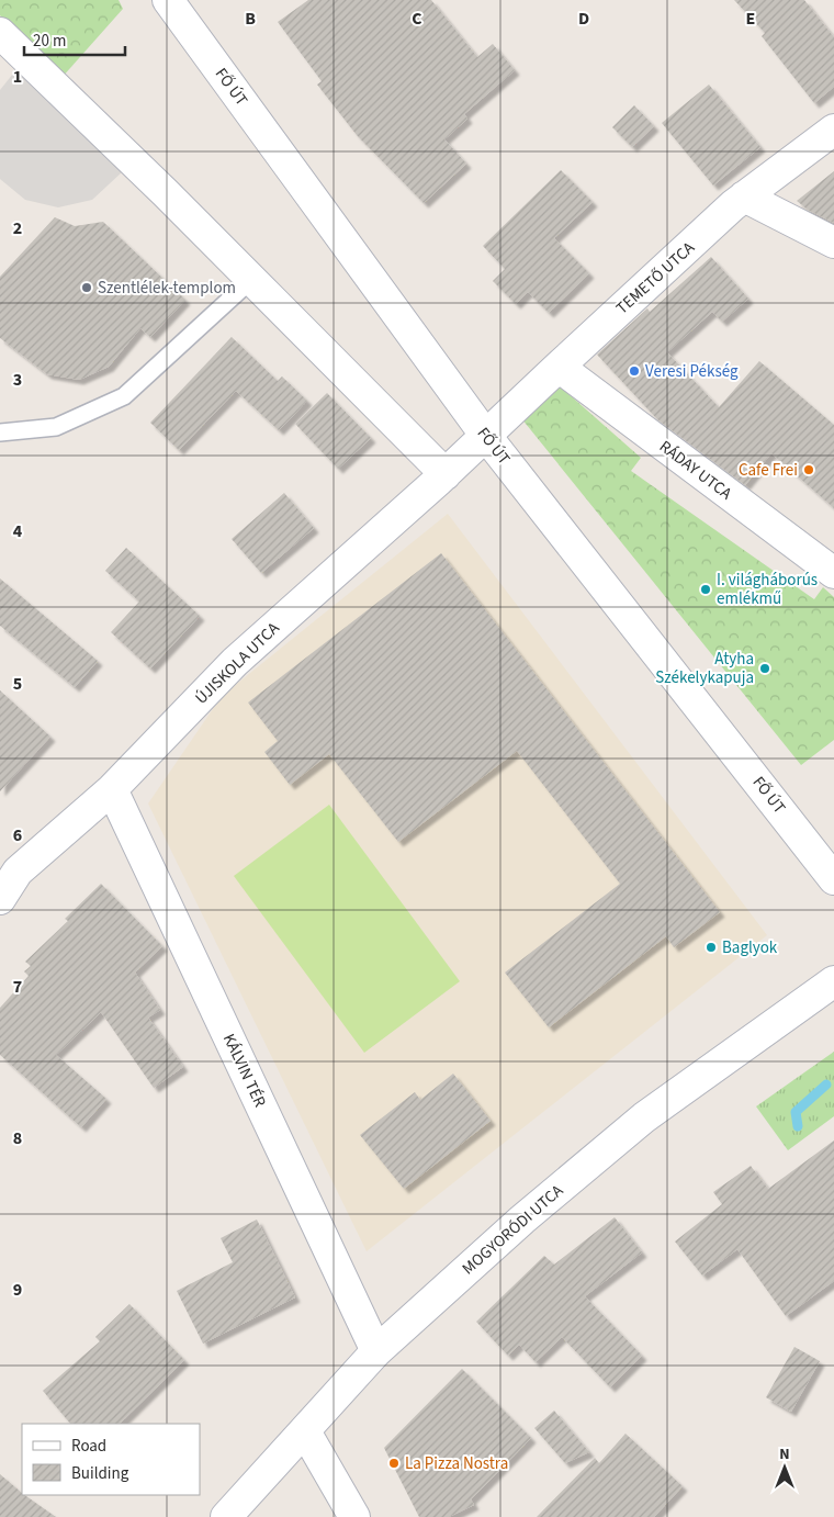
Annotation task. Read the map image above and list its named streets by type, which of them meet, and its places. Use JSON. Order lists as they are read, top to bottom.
{
  "streets": {
    "street": [
      "FŐ ÚT",
      "TEMETŐ UTCA",
      "RÁDAY UTCA",
      "ÚJISKOLA UTCA",
      "KÁLVIN TÉR",
      "MOGYORÓDI UTCA"
    ]
  },
  "crossings": [
    ["FŐ ÚT", "TEMETŐ UTCA"],
    ["FŐ ÚT", "ÚJISKOLA UTCA"],
    ["TEMETŐ UTCA", "RÁDAY UTCA"],
    ["TEMETŐ UTCA", "ÚJISKOLA UTCA"],
    ["ÚJISKOLA UTCA", "KÁLVIN TÉR"],
    ["KÁLVIN TÉR", "MOGYORÓDI UTCA"]
  ],
  "places": [
    "Szentlélek-templom",
    "Veresi Pékség",
    "Cafe Frei",
    "I. világháborús emlékmű",
    "Atyha Székelykapuja",
    "Baglyok",
    "La Pizza Nostra"
  ],
  "legend": ["Road", "Building"],
  "scale_bar": "20 m",
  "north": "top",
  "grid": {
    "columns": [
      "B",
      "C",
      "D",
      "E"
    ],
    "rows": [
      "1",
      "2",
      "3",
      "4",
      "5",
      "6",
      "7",
      "8",
      "9"
    ]
  }
}
